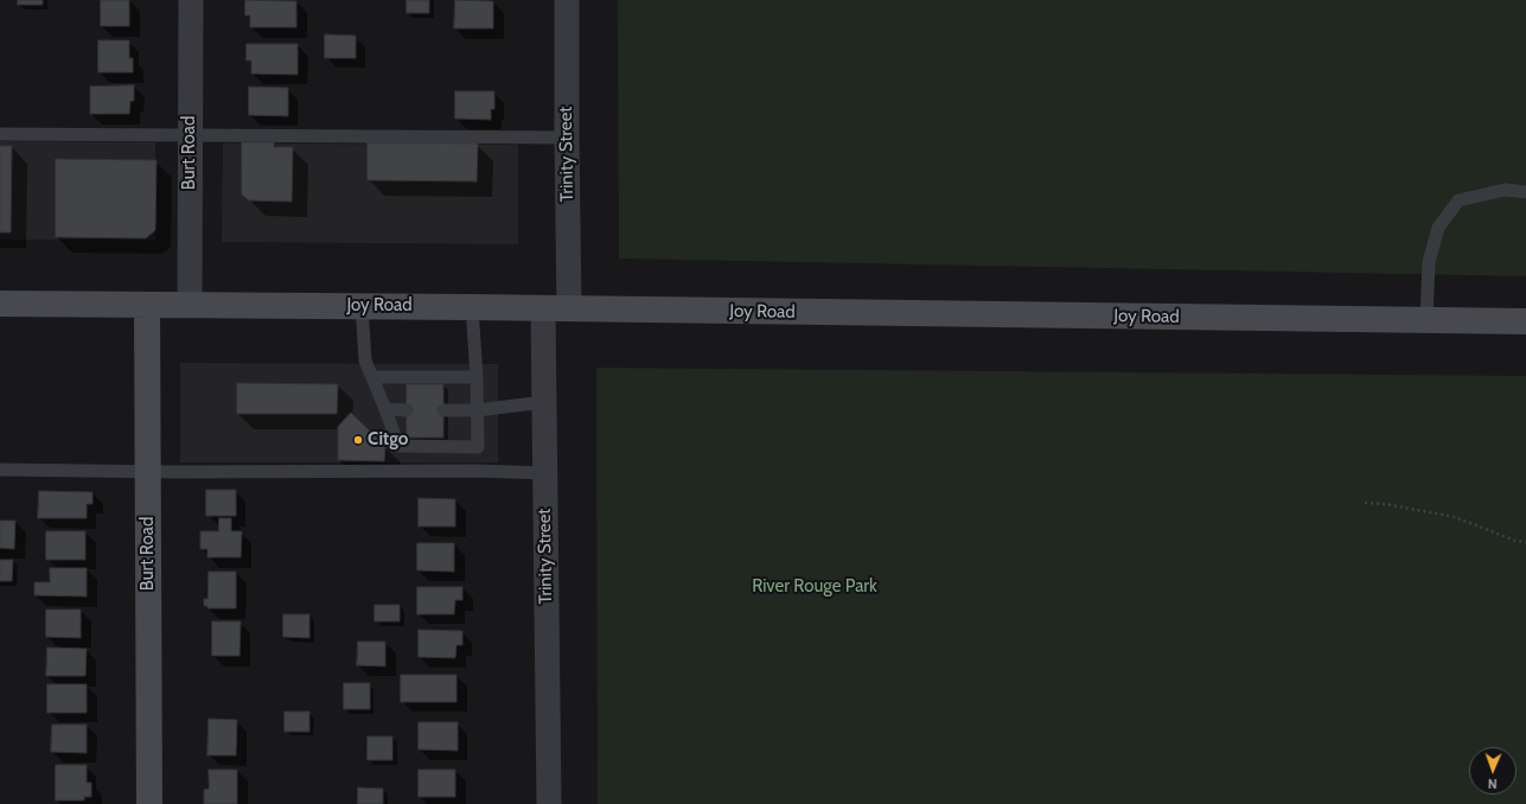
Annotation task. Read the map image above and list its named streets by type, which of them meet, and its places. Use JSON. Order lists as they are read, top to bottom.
{
  "streets": {
    "main road": ["Burt Road", "Joy Road"],
    "street": ["Trinity Street"]
  },
  "crossings": [
    ["Burt Road", "Joy Road"],
    ["Trinity Street", "Joy Road"]
  ],
  "parks": ["River Rouge Park"],
  "places": ["Citgo"],
  "north": "bottom"
}
